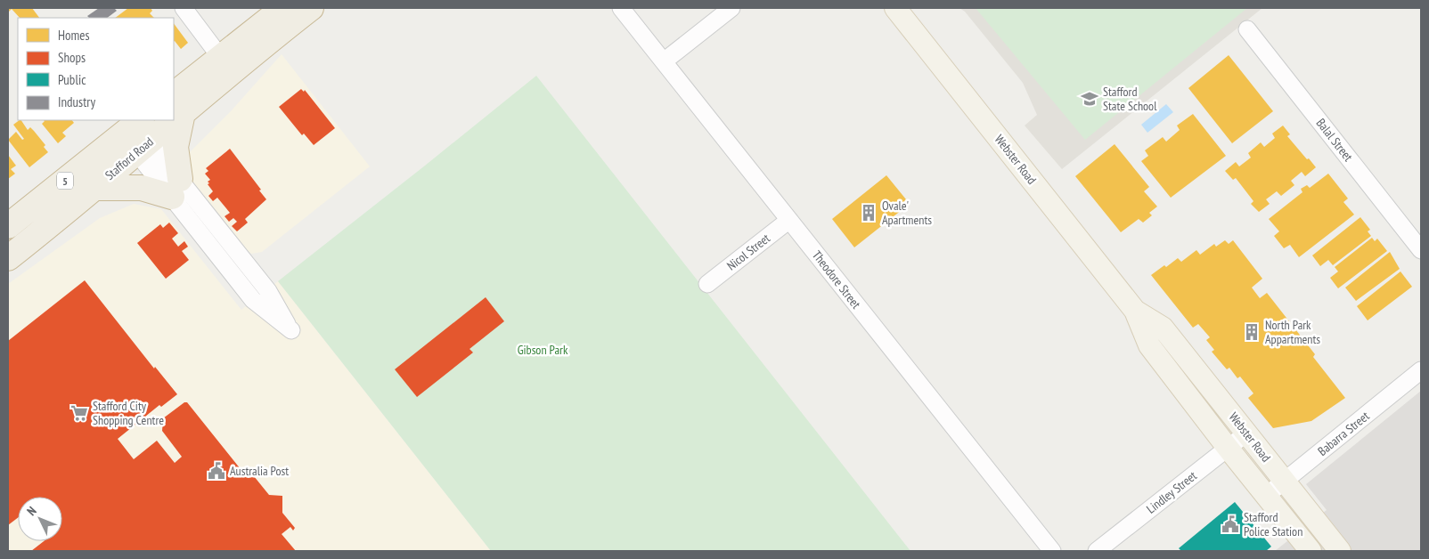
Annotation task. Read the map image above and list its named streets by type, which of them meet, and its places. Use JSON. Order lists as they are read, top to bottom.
{
  "streets": {
    "highway": ["Stafford Road", "5"],
    "main road": ["Webster Road"],
    "street": [
      "Balal Street",
      "Nicol Street",
      "Theodore Street",
      "Babarra Street",
      "Lindley Street"
    ]
  },
  "crossings": [
    ["Webster Road", "Babarra Street"],
    ["Webster Road", "Lindley Street"],
    ["Nicol Street", "Theodore Street"]
  ],
  "parks": ["Gibson Park"],
  "places": {
    "school or university": ["Stafford State School"],
    "building": ["Ovale' Apartments", "North Park Appartments"],
    "supermarket": ["Stafford City Shopping Centre"],
    "public building": ["Australia Post", "Stafford Police Station"]
  },
  "legend": [
    "Homes",
    "Shops",
    "Public",
    "Industry"
  ],
  "north": "top left"
}
